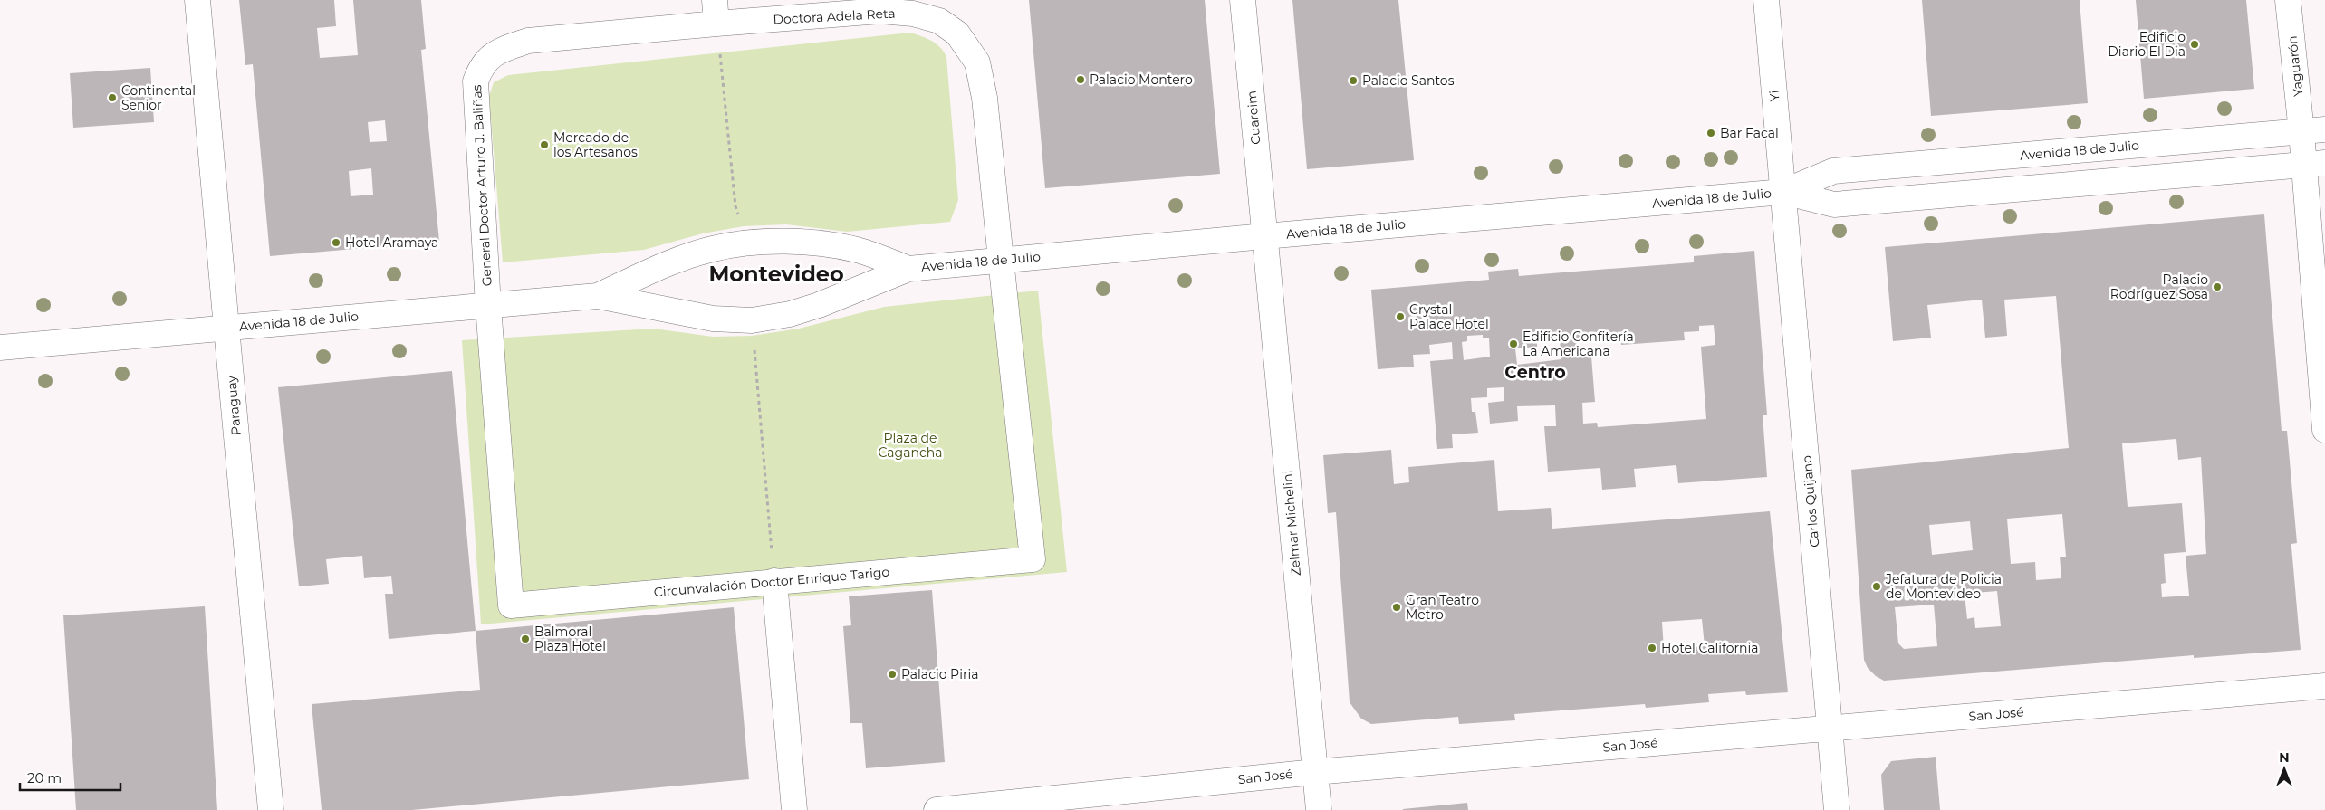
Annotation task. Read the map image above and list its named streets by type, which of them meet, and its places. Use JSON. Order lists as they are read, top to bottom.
{
  "streets": {
    "street": [
      "Doctora Adela Reta",
      "Yaguarón",
      "Yi",
      "Cuareim",
      "Avenida 18 de Julio",
      "General Doctor Arturo J. Baliñas",
      "Paraguay",
      "Carlos Quijano",
      "Zelmar Michelini",
      "Circunvalación Doctor Enrique Tarigo",
      "San José"
    ]
  },
  "crossings": [
    ["Doctora Adela Reta", "Avenida 18 de Julio"],
    ["Doctora Adela Reta", "General Doctor Arturo J. Baliñas"],
    ["Doctora Adela Reta", "Circunvalación Doctor Enrique Tarigo"],
    ["Yaguarón", "Avenida 18 de Julio"],
    ["Yi", "Avenida 18 de Julio"],
    ["Yi", "Carlos Quijano"],
    ["Cuareim", "Avenida 18 de Julio"],
    ["Cuareim", "Zelmar Michelini"],
    ["Avenida 18 de Julio", "General Doctor Arturo J. Baliñas"],
    ["Avenida 18 de Julio", "Paraguay"],
    ["Avenida 18 de Julio", "Carlos Quijano"],
    ["Avenida 18 de Julio", "Zelmar Michelini"],
    ["Avenida 18 de Julio", "Circunvalación Doctor Enrique Tarigo"],
    ["General Doctor Arturo J. Baliñas", "Circunvalación Doctor Enrique Tarigo"],
    ["Carlos Quijano", "San José"],
    ["Zelmar Michelini", "San José"]
  ],
  "districts": ["Montevideo", "Centro"],
  "parks": ["Plaza de Cagancha"],
  "places": [
    "Edificio Diario El Dia",
    "Palacio Montero",
    "Palacio Santos",
    "Continental Senior",
    "Bar Facal",
    "Mercado de los Artesanos",
    "Hotel Aramaya",
    "Palacio Rodríguez Sosa",
    "Crystal Palace Hotel",
    "Edificio Confitería La Americana",
    "Jefatura de Policia de Montevideo",
    "Gran Teatro Metro",
    "Balmoral Plaza Hotel",
    "Hotel California",
    "Palacio Piria"
  ],
  "scale_bar": "20 m",
  "north": "top"
}
